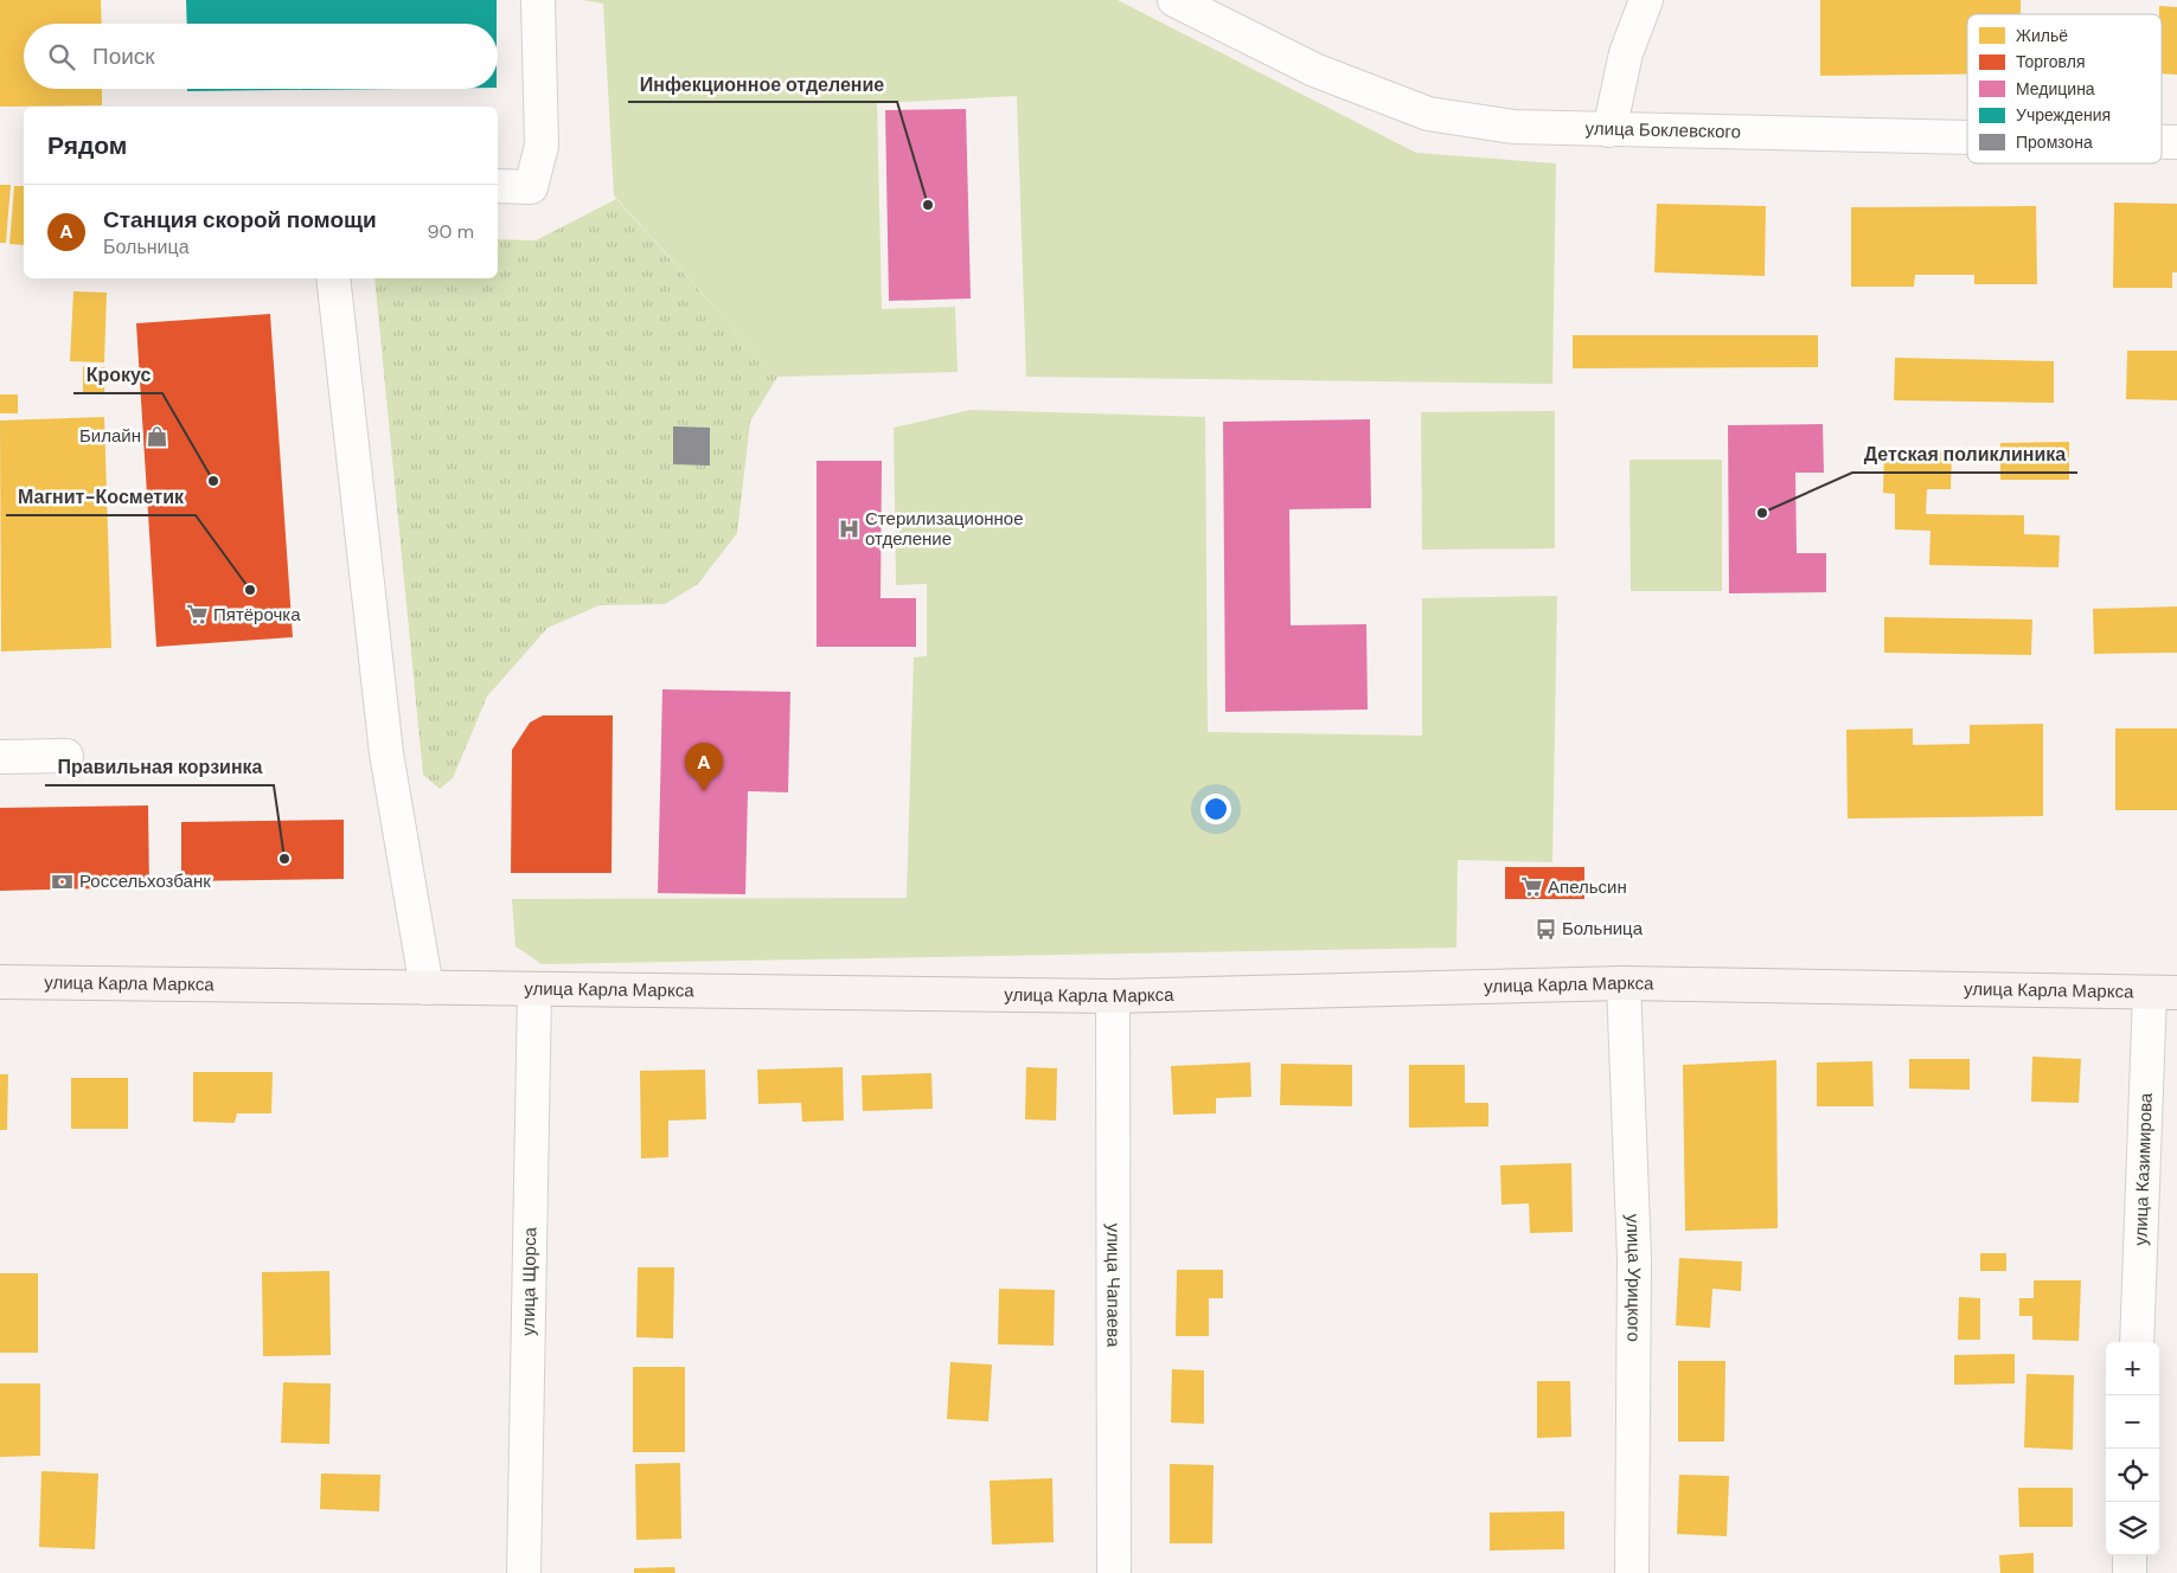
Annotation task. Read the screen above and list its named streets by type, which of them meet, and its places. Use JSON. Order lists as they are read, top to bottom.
{
  "streets": {
    "main road": ["улица Карла Маркса"],
    "street": [
      "улица Боклевского",
      "улица Казимирова",
      "улица Урицкого",
      "улица Щорса",
      "улица Чапаева"
    ]
  },
  "crossings": [
    ["улица Карла Маркса", "улица Казимирова"],
    ["улица Карла Маркса", "улица Урицкого"],
    ["улица Карла Маркса", "улица Щорса"],
    ["улица Карла Маркса", "улица Чапаева"]
  ],
  "places": {
    "other": [
      "Инфекционное отделение",
      "Крокус",
      "Детская поликлиника",
      "Магнит-Косметик",
      "Правильная корзинка"
    ],
    "shop": ["Билайн"],
    "hospital": ["Стерилизационное отделение"],
    "supermarket": ["Пятёрочка", "Апельсин"],
    "bank": ["Россельхозбанк"],
    "bus stop": ["Больница"]
  },
  "legend": [
    "Жильё",
    "Торговля",
    "Медицина",
    "Учреждения",
    "Промзона"
  ],
  "page": {
    "search": "Поиск",
    "heading": "Рядом",
    "list": [
      {
        "mark": "A",
        "name": "Станция скорой помощи",
        "note": "Больница",
        "value": "90 m"
      }
    ],
    "pins": "A",
    "map_buttons": ["+", "−"]
  }
}
